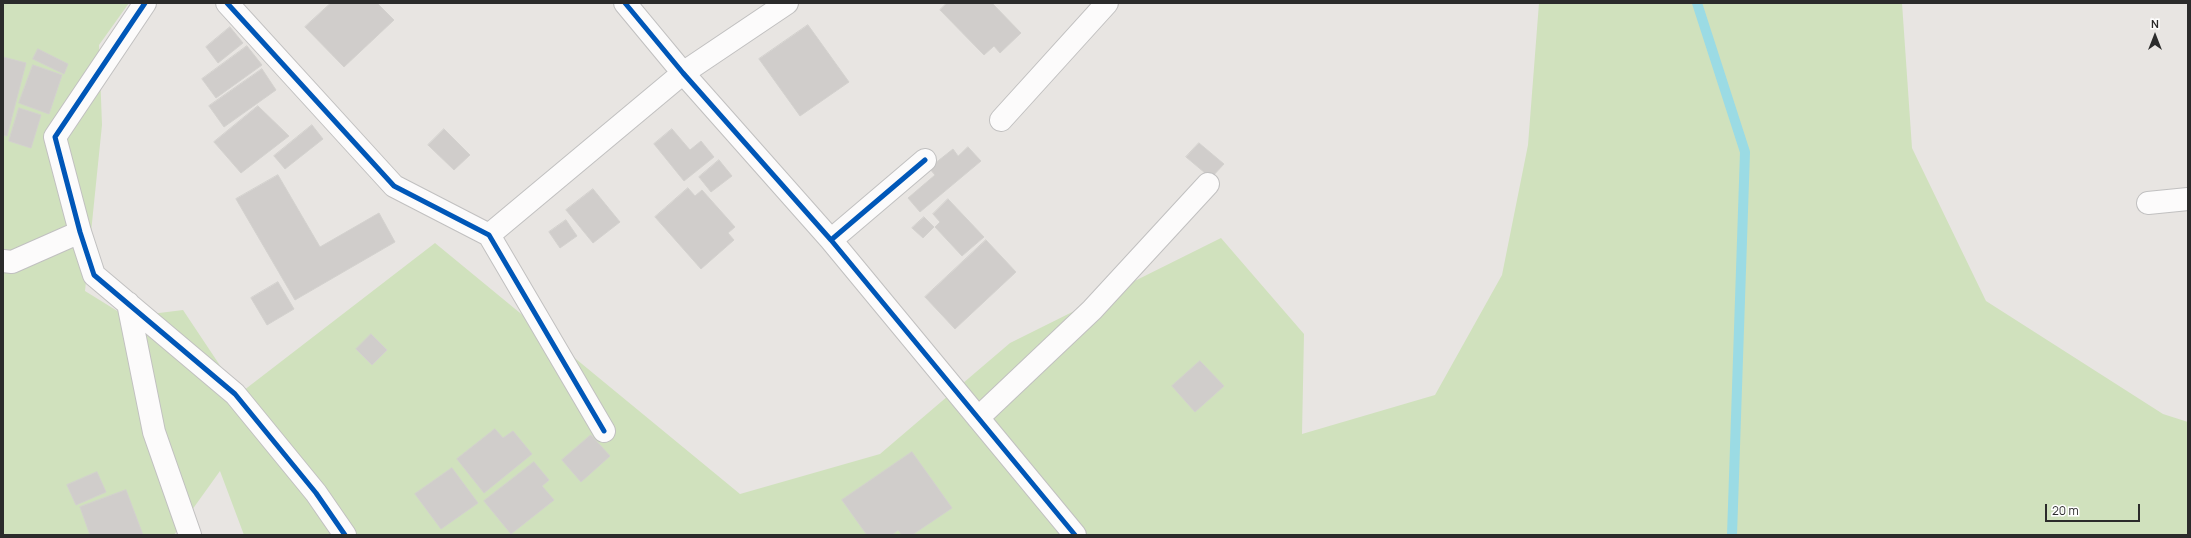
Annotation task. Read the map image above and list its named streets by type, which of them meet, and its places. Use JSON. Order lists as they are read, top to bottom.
{
  "scale_bar": "20 m",
  "north": "top"
}
